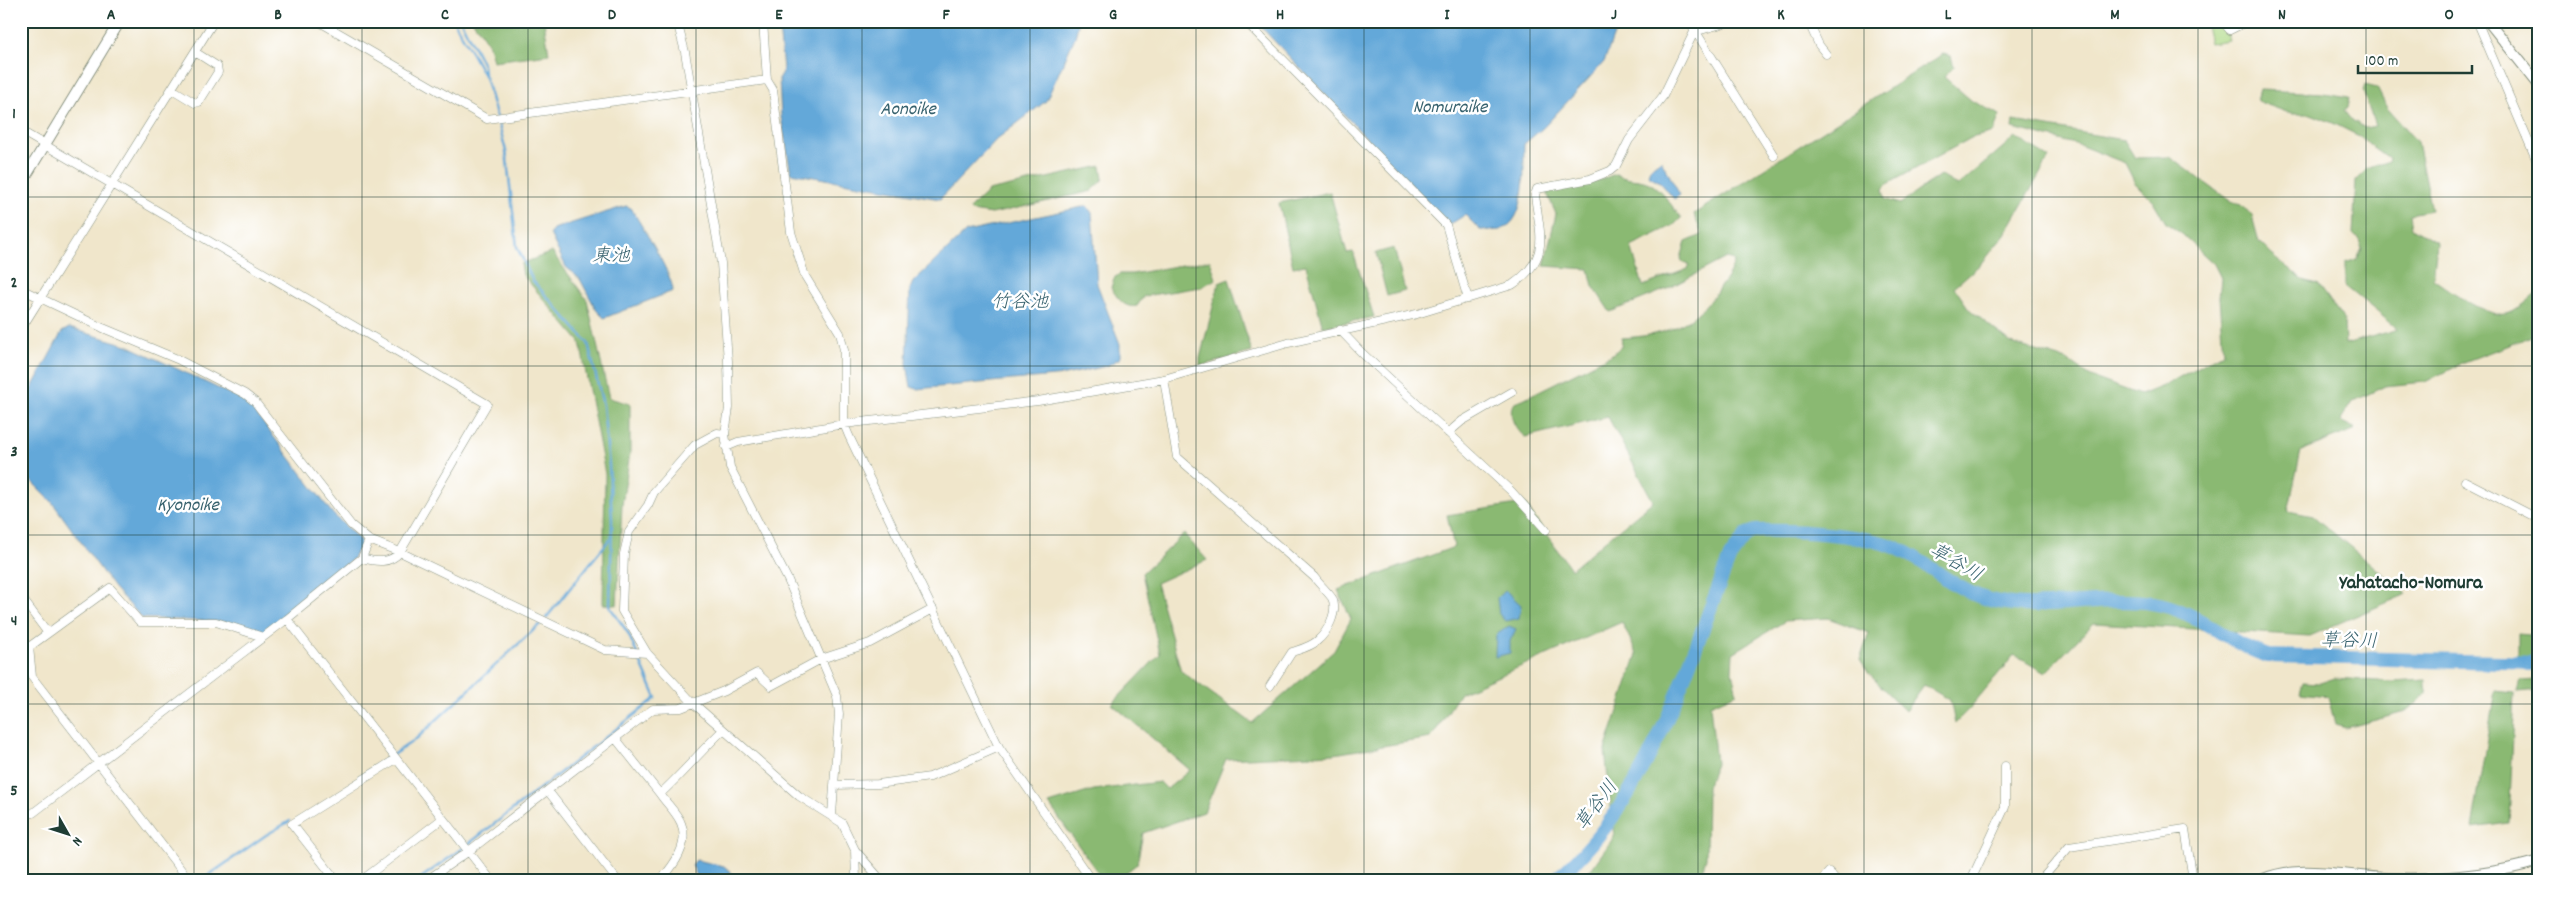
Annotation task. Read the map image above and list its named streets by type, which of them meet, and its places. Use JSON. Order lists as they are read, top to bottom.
{
  "districts": ["Yahatacho-Nomura"],
  "water": [
    "Nomuraike",
    "Aonoike",
    "東池",
    "竹谷池",
    "Kyonoike",
    "草谷川"
  ],
  "scale_bar": "100 m",
  "north": "bottom right",
  "grid": {
    "columns": [
      "A",
      "B",
      "C",
      "D",
      "E",
      "F",
      "G",
      "H",
      "I",
      "J",
      "K",
      "L",
      "M",
      "N",
      "O"
    ],
    "rows": [
      "1",
      "2",
      "3",
      "4",
      "5"
    ]
  }
}
